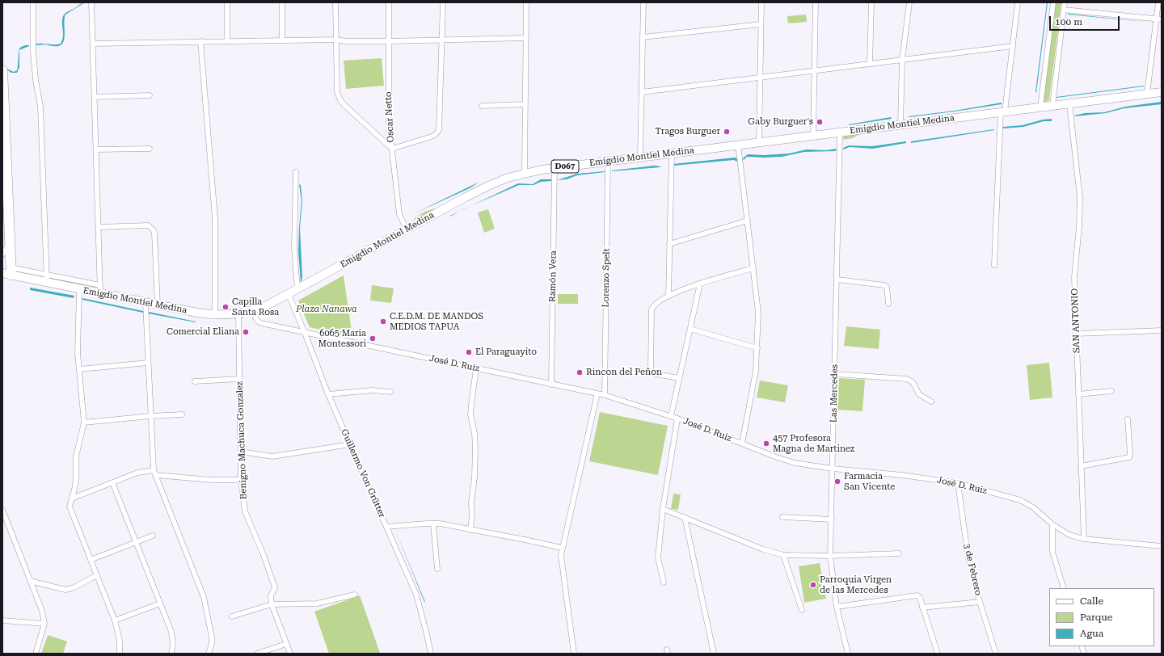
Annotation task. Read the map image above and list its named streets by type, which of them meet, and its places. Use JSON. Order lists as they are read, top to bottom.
{
  "streets": {
    "main road": ["Emigdio Montiel Medina", "D067"],
    "street": [
      "Oscar Netto",
      "Ramón Vera",
      "Lorenzo Spelt",
      "SAN ANTONIO",
      "José D. Ruiz",
      "Las Mercedes",
      "Benigno Machuca Gonzalez",
      "Guillermo Von Grütter",
      "3 de Febrero"
    ]
  },
  "crossings": [
    ["Oscar Netto", "Emigdio Montiel Medina"],
    ["Emigdio Montiel Medina", "Ramón Vera"],
    ["Emigdio Montiel Medina", "Lorenzo Spelt"],
    ["Emigdio Montiel Medina", "SAN ANTONIO"],
    ["Emigdio Montiel Medina", "José D. Ruiz"],
    ["Emigdio Montiel Medina", "Las Mercedes"],
    ["Emigdio Montiel Medina", "Benigno Machuca Gonzalez"],
    ["Emigdio Montiel Medina", "Guillermo Von Grütter"],
    ["Ramón Vera", "José D. Ruiz"],
    ["Lorenzo Spelt", "José D. Ruiz"],
    ["SAN ANTONIO", "José D. Ruiz"],
    ["José D. Ruiz", "Las Mercedes"],
    ["José D. Ruiz", "Guillermo Von Grütter"],
    ["José D. Ruiz", "3 de Febrero"]
  ],
  "parks": ["Plaza Nanawa"],
  "places": [
    "Gaby Burguer's",
    "Tragos Burguer",
    "Capilla Santa Rosa",
    "C.E.D.M. DE MANDOS MEDIOS TAPUA",
    "Comercial Eliana",
    "6065 Maria Montessori",
    "El Paraguayito",
    "Rincon del Peñon",
    "457 Profesora Magna de Martinez",
    "Farmacia San Vicente",
    "Parroquia Virgen de las Mercedes"
  ],
  "legend": ["Calle", "Parque", "Agua"],
  "scale_bar": "100 m"
}
